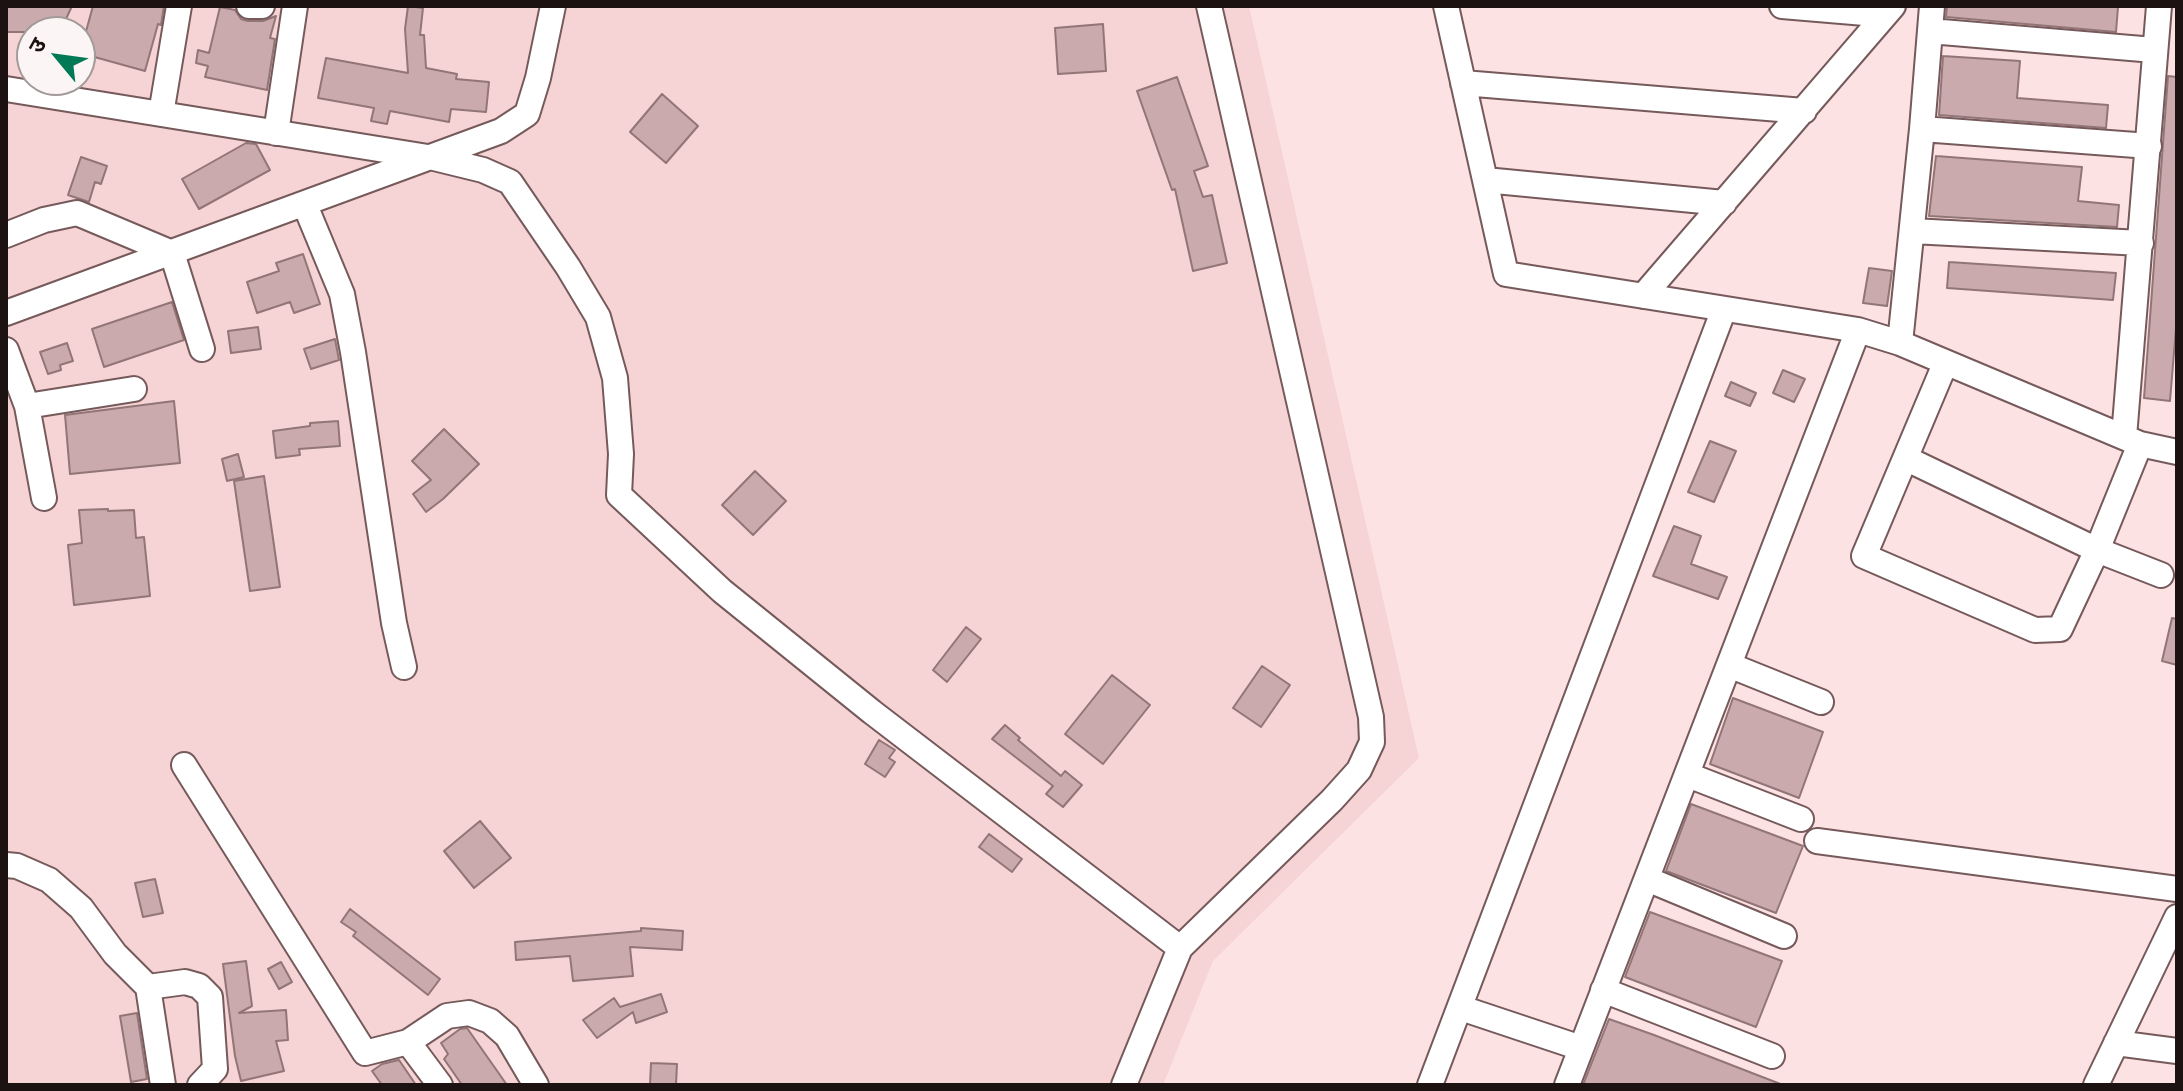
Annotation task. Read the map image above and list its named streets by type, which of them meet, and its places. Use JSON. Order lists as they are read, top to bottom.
{
  "north": "top left"
}
